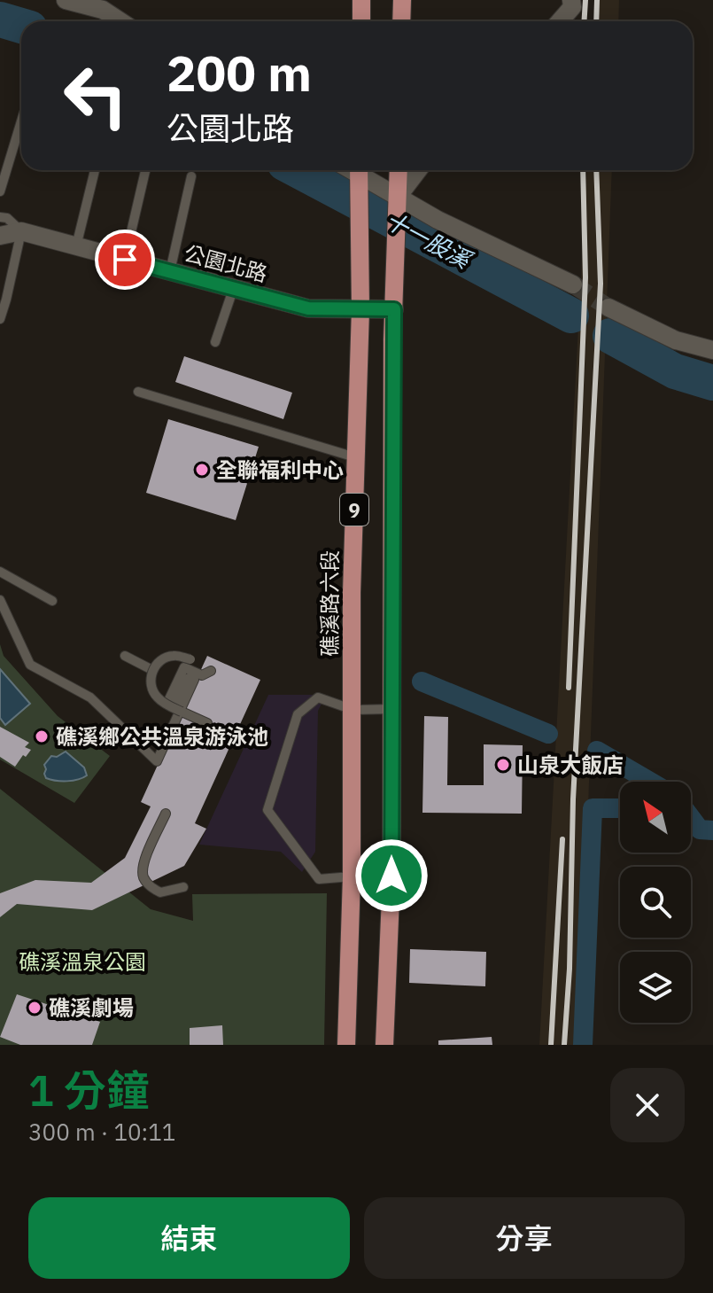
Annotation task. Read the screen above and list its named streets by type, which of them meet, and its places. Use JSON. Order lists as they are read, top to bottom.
{
  "streets": {
    "main road": ["9", "礁溪路六段"],
    "street": ["公園北路"]
  },
  "crossings": [
    ["公園北路", "9"],
    ["公園北路", "礁溪路六段"]
  ],
  "water": ["十一股溪"],
  "parks": ["礁溪溫泉公園"],
  "places": [
    "全聯福利中心",
    "礁溪鄉公共溫泉游泳池",
    "山泉大飯店",
    "礁溪劇場"
  ],
  "north": "top left",
  "page": {
    "turn": ["200 m", "公園北路"],
    "heading": ["1 分鐘", "300 m · 10:11"],
    "buttons": ["結束", "分享"]
  }
}
